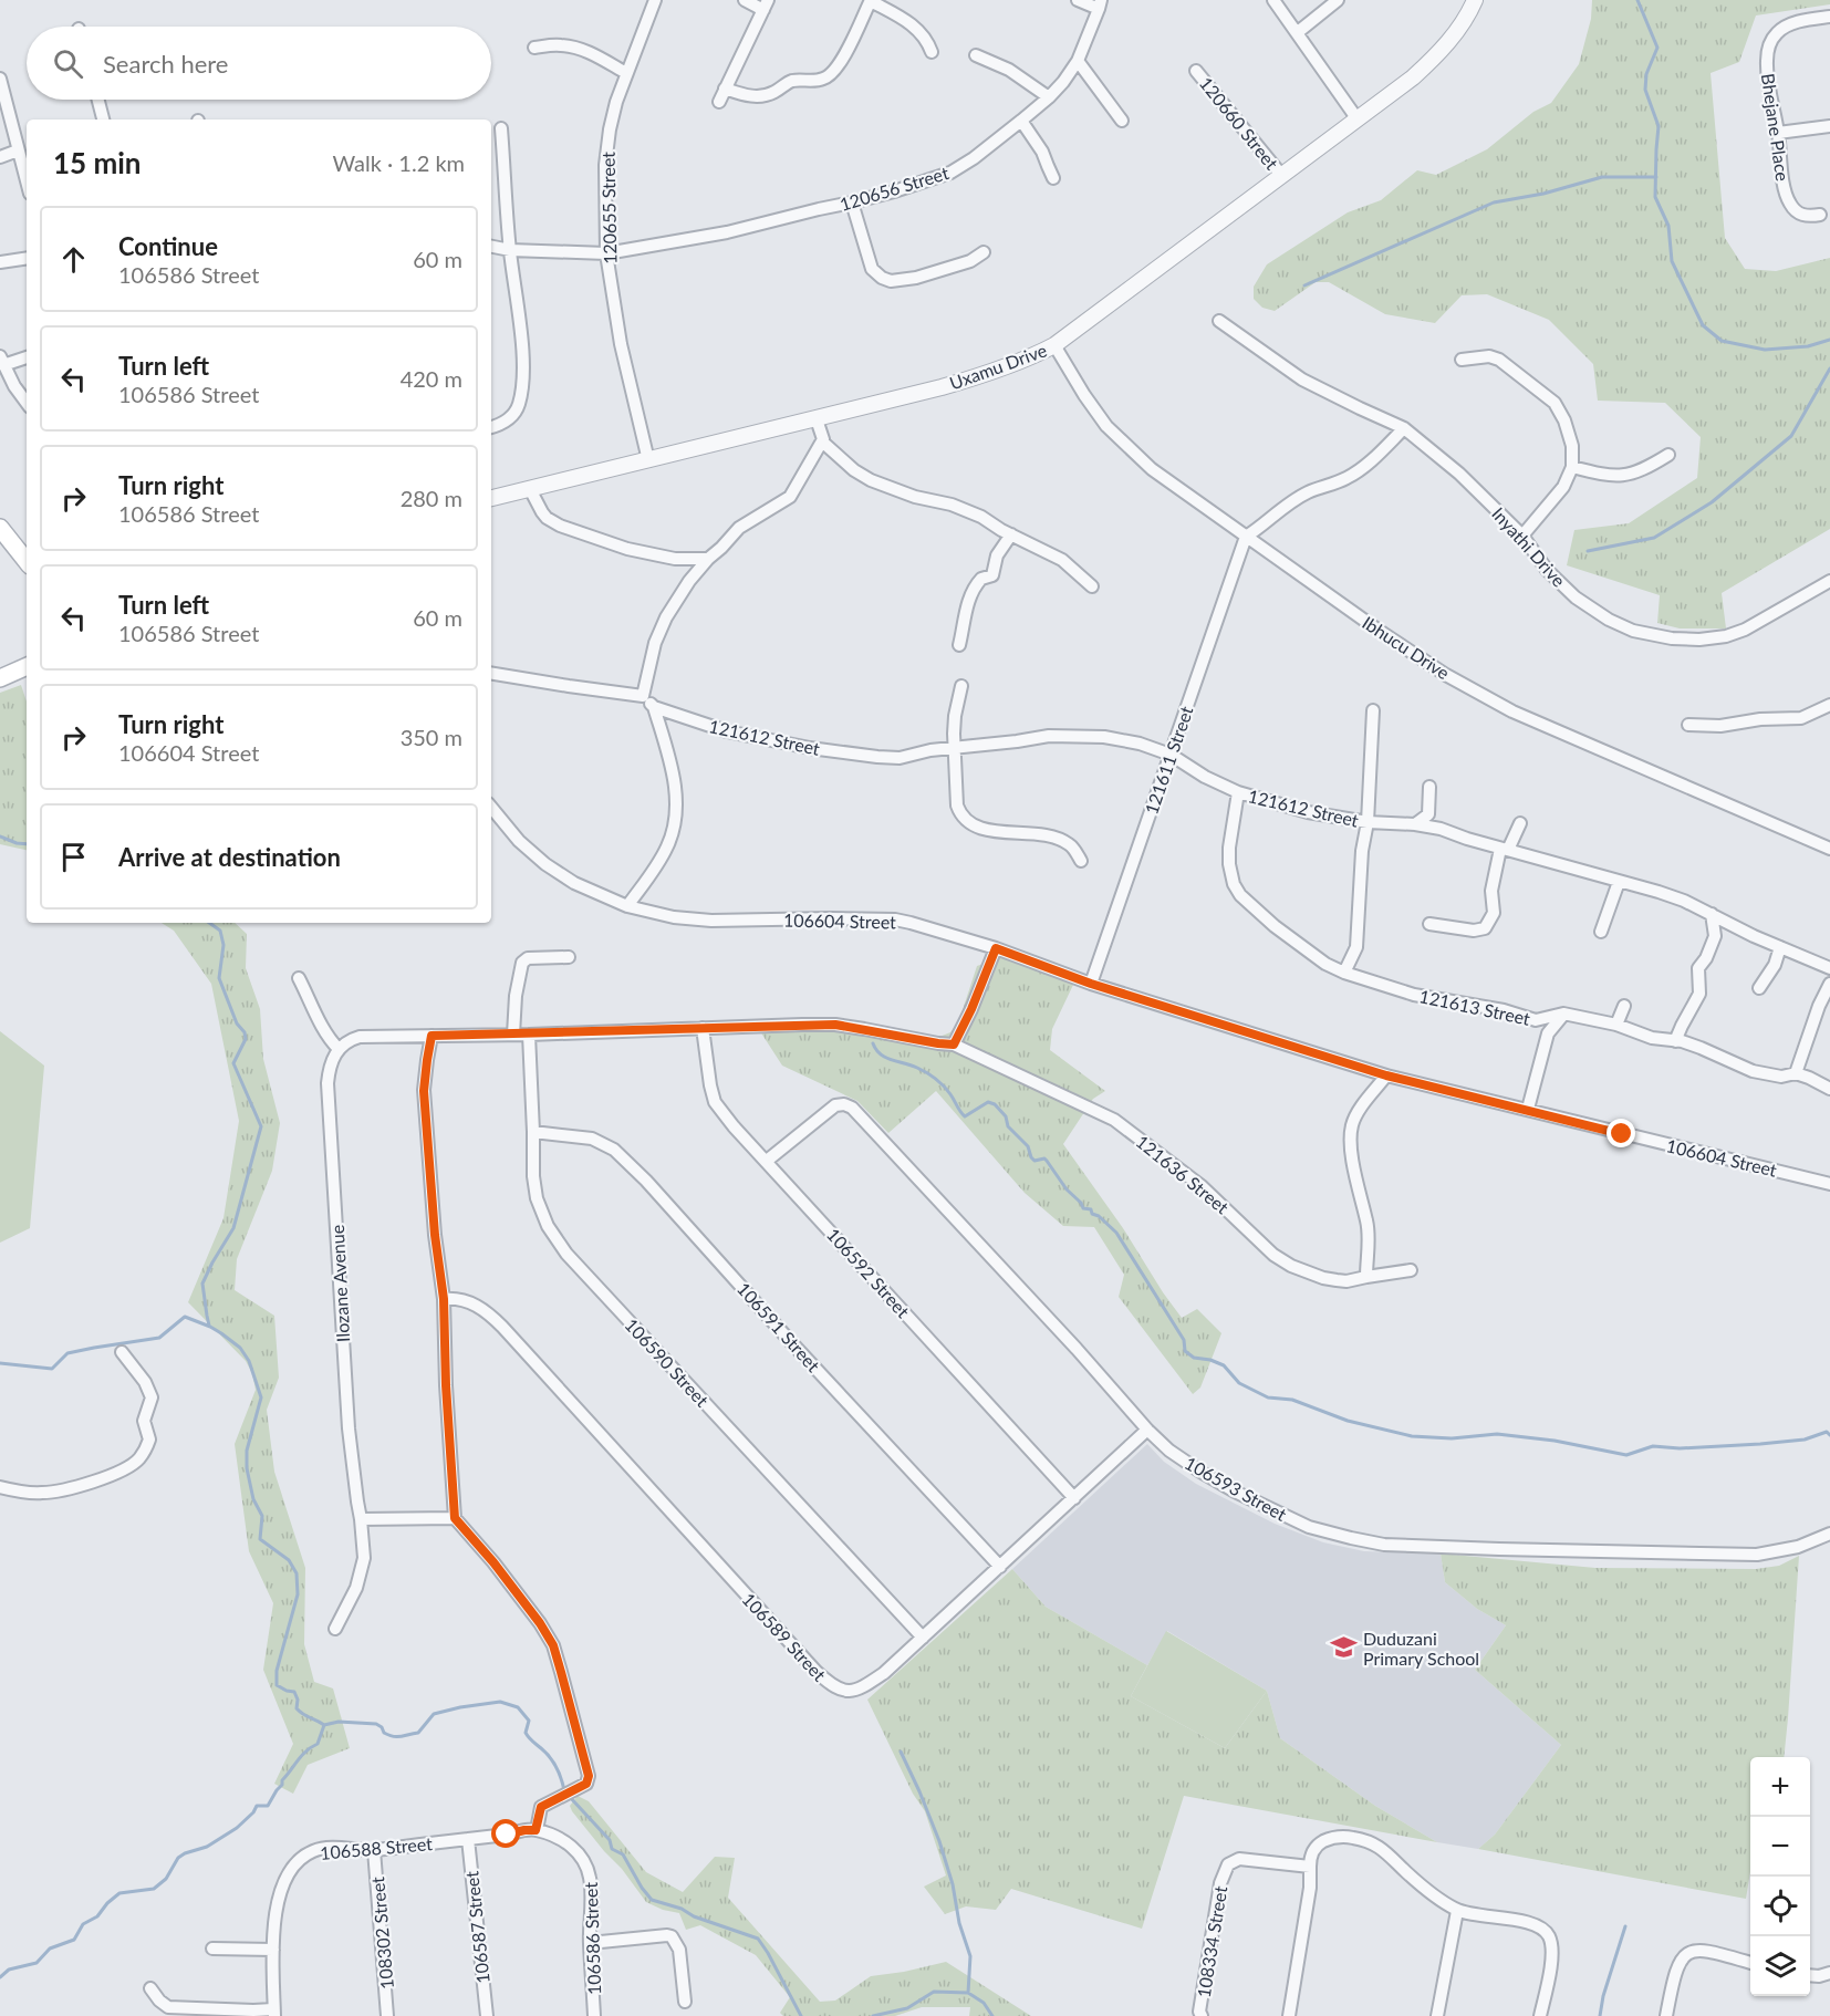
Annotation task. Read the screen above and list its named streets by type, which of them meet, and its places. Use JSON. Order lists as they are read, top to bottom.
{
  "streets": {
    "street": [
      "120660 Street",
      "Bhejane Place",
      "120656 Street",
      "120655 Street",
      "Uxamu Drive",
      "Inyathi Drive",
      "Ibhucu Drive",
      "121612 Street",
      "121611 Street",
      "106604 Street",
      "121613 Street",
      "121636 Street",
      "106592 Street",
      "Ilozane Avenue",
      "106591 Street",
      "106590 Street",
      "106593 Street",
      "106589 Street",
      "106588 Street",
      "106587 Street",
      "108302 Street",
      "106586 Street",
      "108334 Street"
    ]
  },
  "crossings": [
    ["120660 Street", "Uxamu Drive"],
    ["120656 Street", "120655 Street"],
    ["120655 Street", "Uxamu Drive"],
    ["Uxamu Drive", "Ibhucu Drive"],
    ["Ibhucu Drive", "121611 Street"],
    ["121612 Street", "121611 Street"],
    ["121612 Street", "121613 Street"],
    ["121611 Street", "106604 Street"],
    ["106592 Street", "106593 Street"],
    ["106592 Street", "106589 Street"],
    ["106591 Street", "106590 Street"],
    ["106591 Street", "106589 Street"],
    ["106590 Street", "106589 Street"],
    ["106593 Street", "106589 Street"],
    ["106588 Street", "106587 Street"],
    ["106588 Street", "108302 Street"],
    ["106588 Street", "106586 Street"]
  ],
  "places": {
    "school or university": ["Duduzani Primary School"]
  },
  "page": {
    "search": "Search here",
    "heading": ["15 min", "Walk · 1.2 km"],
    "list": [
      ["Continue", "106586 Street", "60 m"],
      ["Turn left", "106586 Street", "420 m"],
      ["Turn right", "106586 Street", "280 m"],
      ["Turn left", "106586 Street", "60 m"],
      ["Turn right", "106604 Street", "350 m"],
      "Arrive at destination"
    ],
    "map_buttons": ["+", "−"]
  }
}
